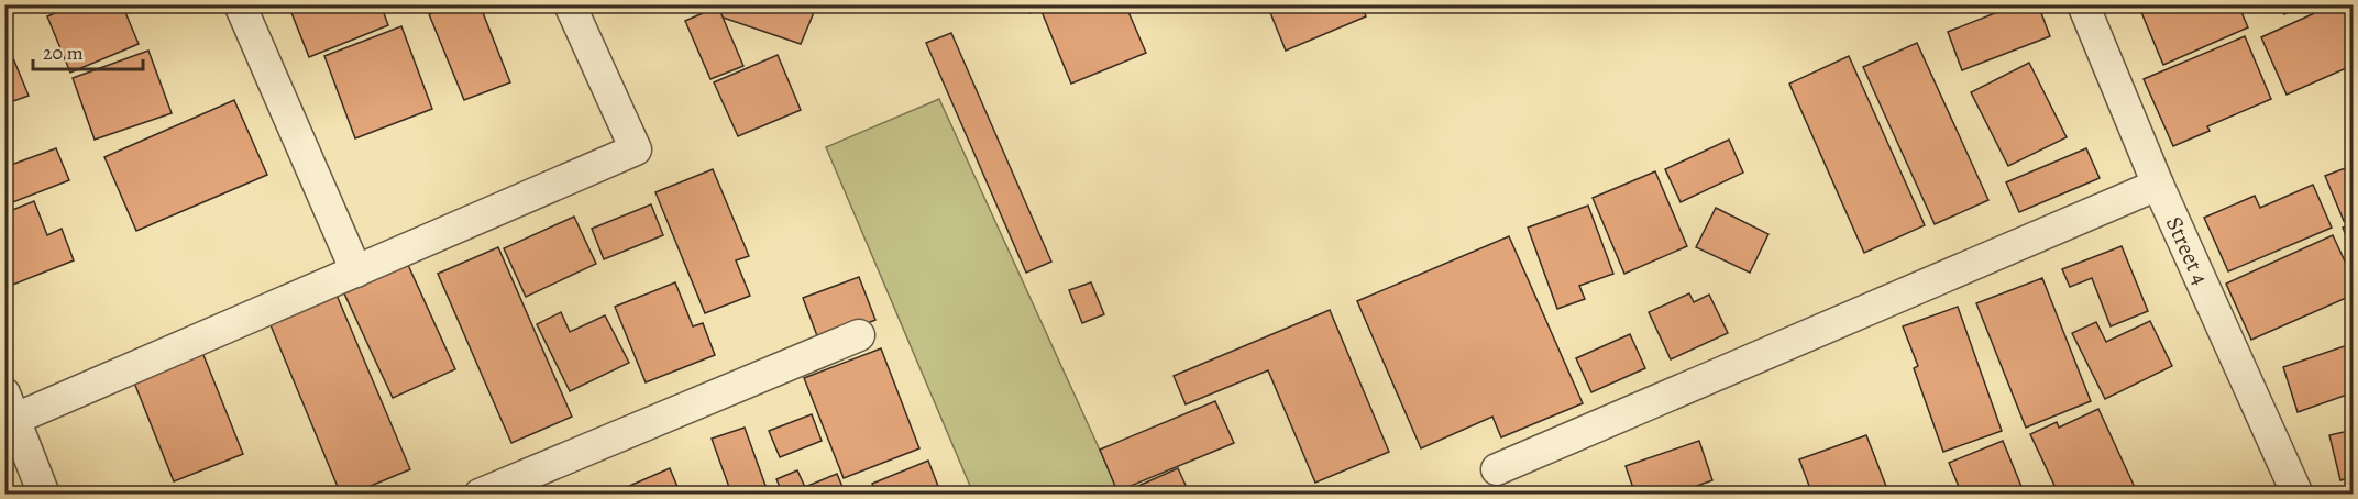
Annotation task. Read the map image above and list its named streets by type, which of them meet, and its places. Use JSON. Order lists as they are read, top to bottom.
{
  "streets": {
    "street": ["Street 4"]
  },
  "scale_bar": "20 m"
}
